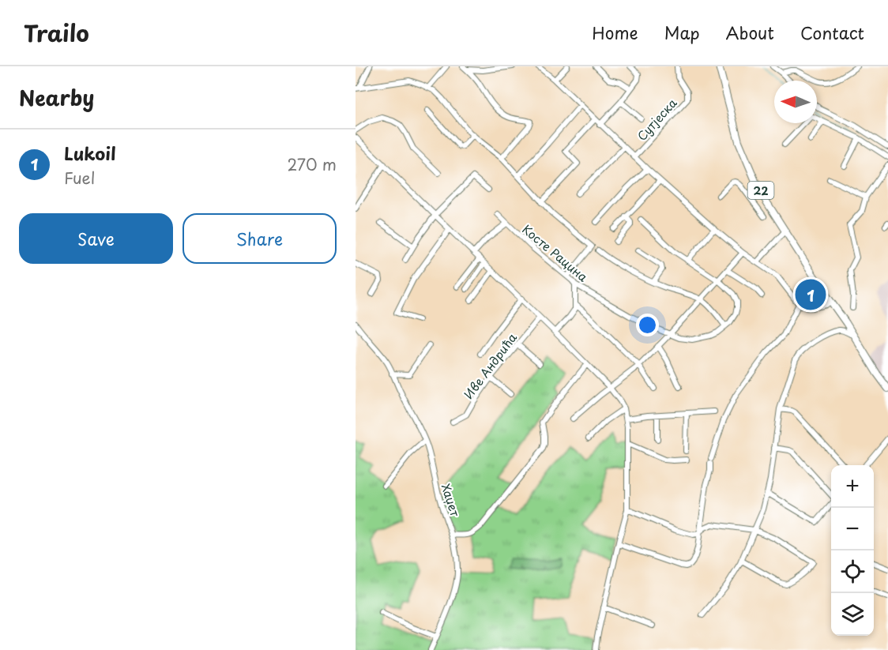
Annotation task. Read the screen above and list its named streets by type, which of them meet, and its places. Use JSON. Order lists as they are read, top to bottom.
{
  "streets": {
    "main road": ["22"],
    "street": [
      "Сутјеска",
      "Косте Рацина",
      "Иве Андрића",
      "Хаџет"
    ]
  },
  "north": "left",
  "page": {
    "header": "Trailo",
    "nav": [
      "Home",
      "Map",
      "About",
      "Contact"
    ],
    "heading": "Nearby",
    "list": [
      {
        "mark": "1",
        "name": "Lukoil",
        "note": "Fuel",
        "value": "270 m"
      }
    ],
    "buttons": ["Save", "Share"],
    "pins": "1",
    "map_buttons": ["+", "−"]
  }
}
